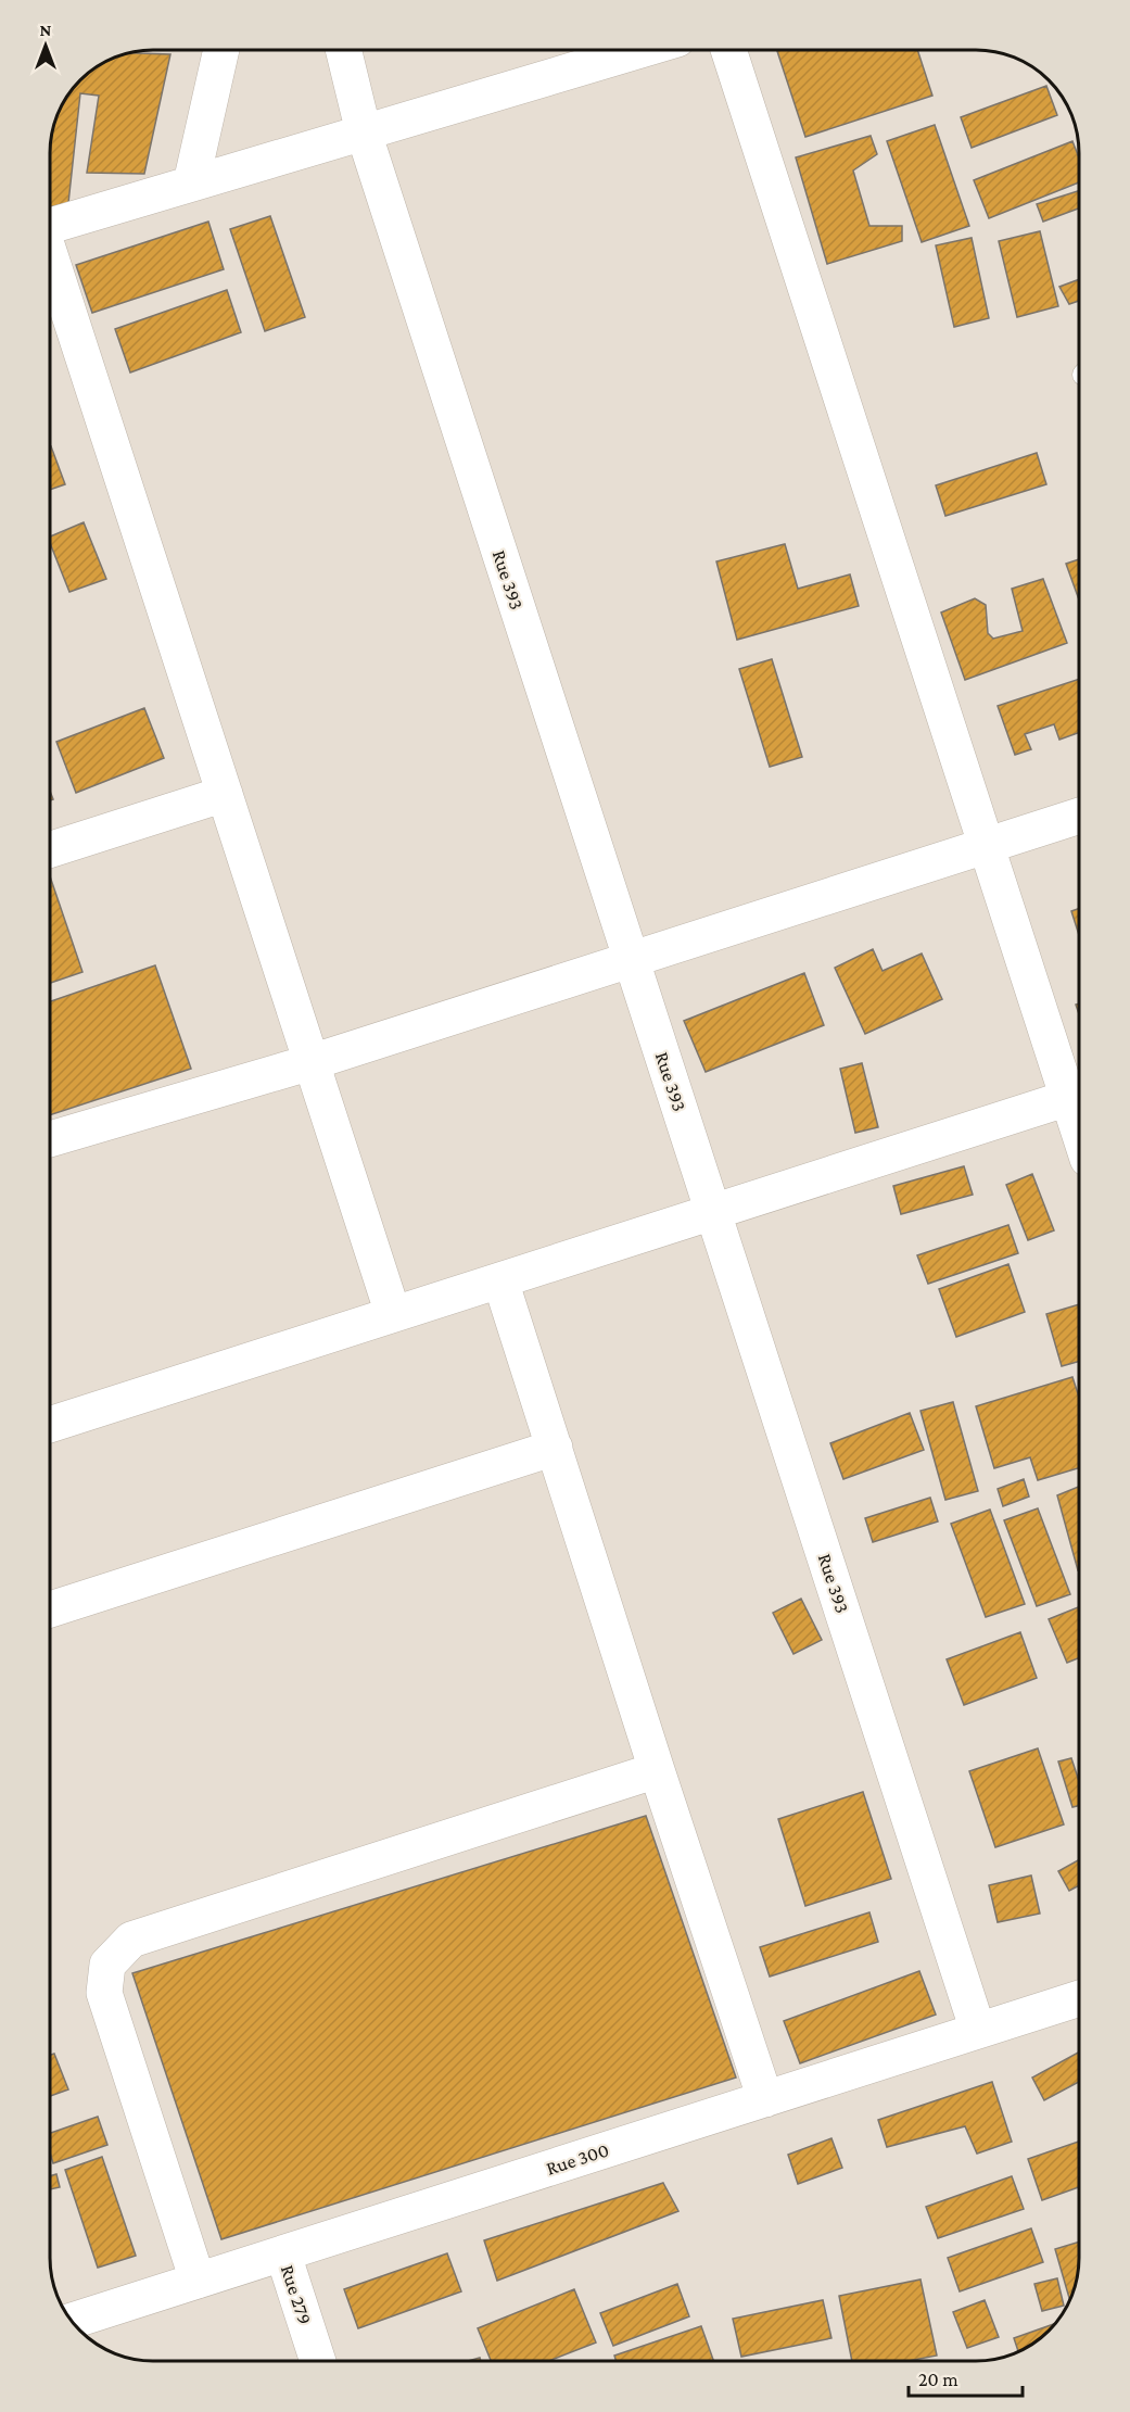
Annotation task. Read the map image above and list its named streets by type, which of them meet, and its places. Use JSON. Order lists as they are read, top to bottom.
{
  "streets": {
    "street": ["Rue 393", "Rue 300", "Rue 279"]
  },
  "crossings": [
    ["Rue 393", "Rue 300"],
    ["Rue 300", "Rue 279"]
  ],
  "scale_bar": "20 m",
  "north": "top"
}
